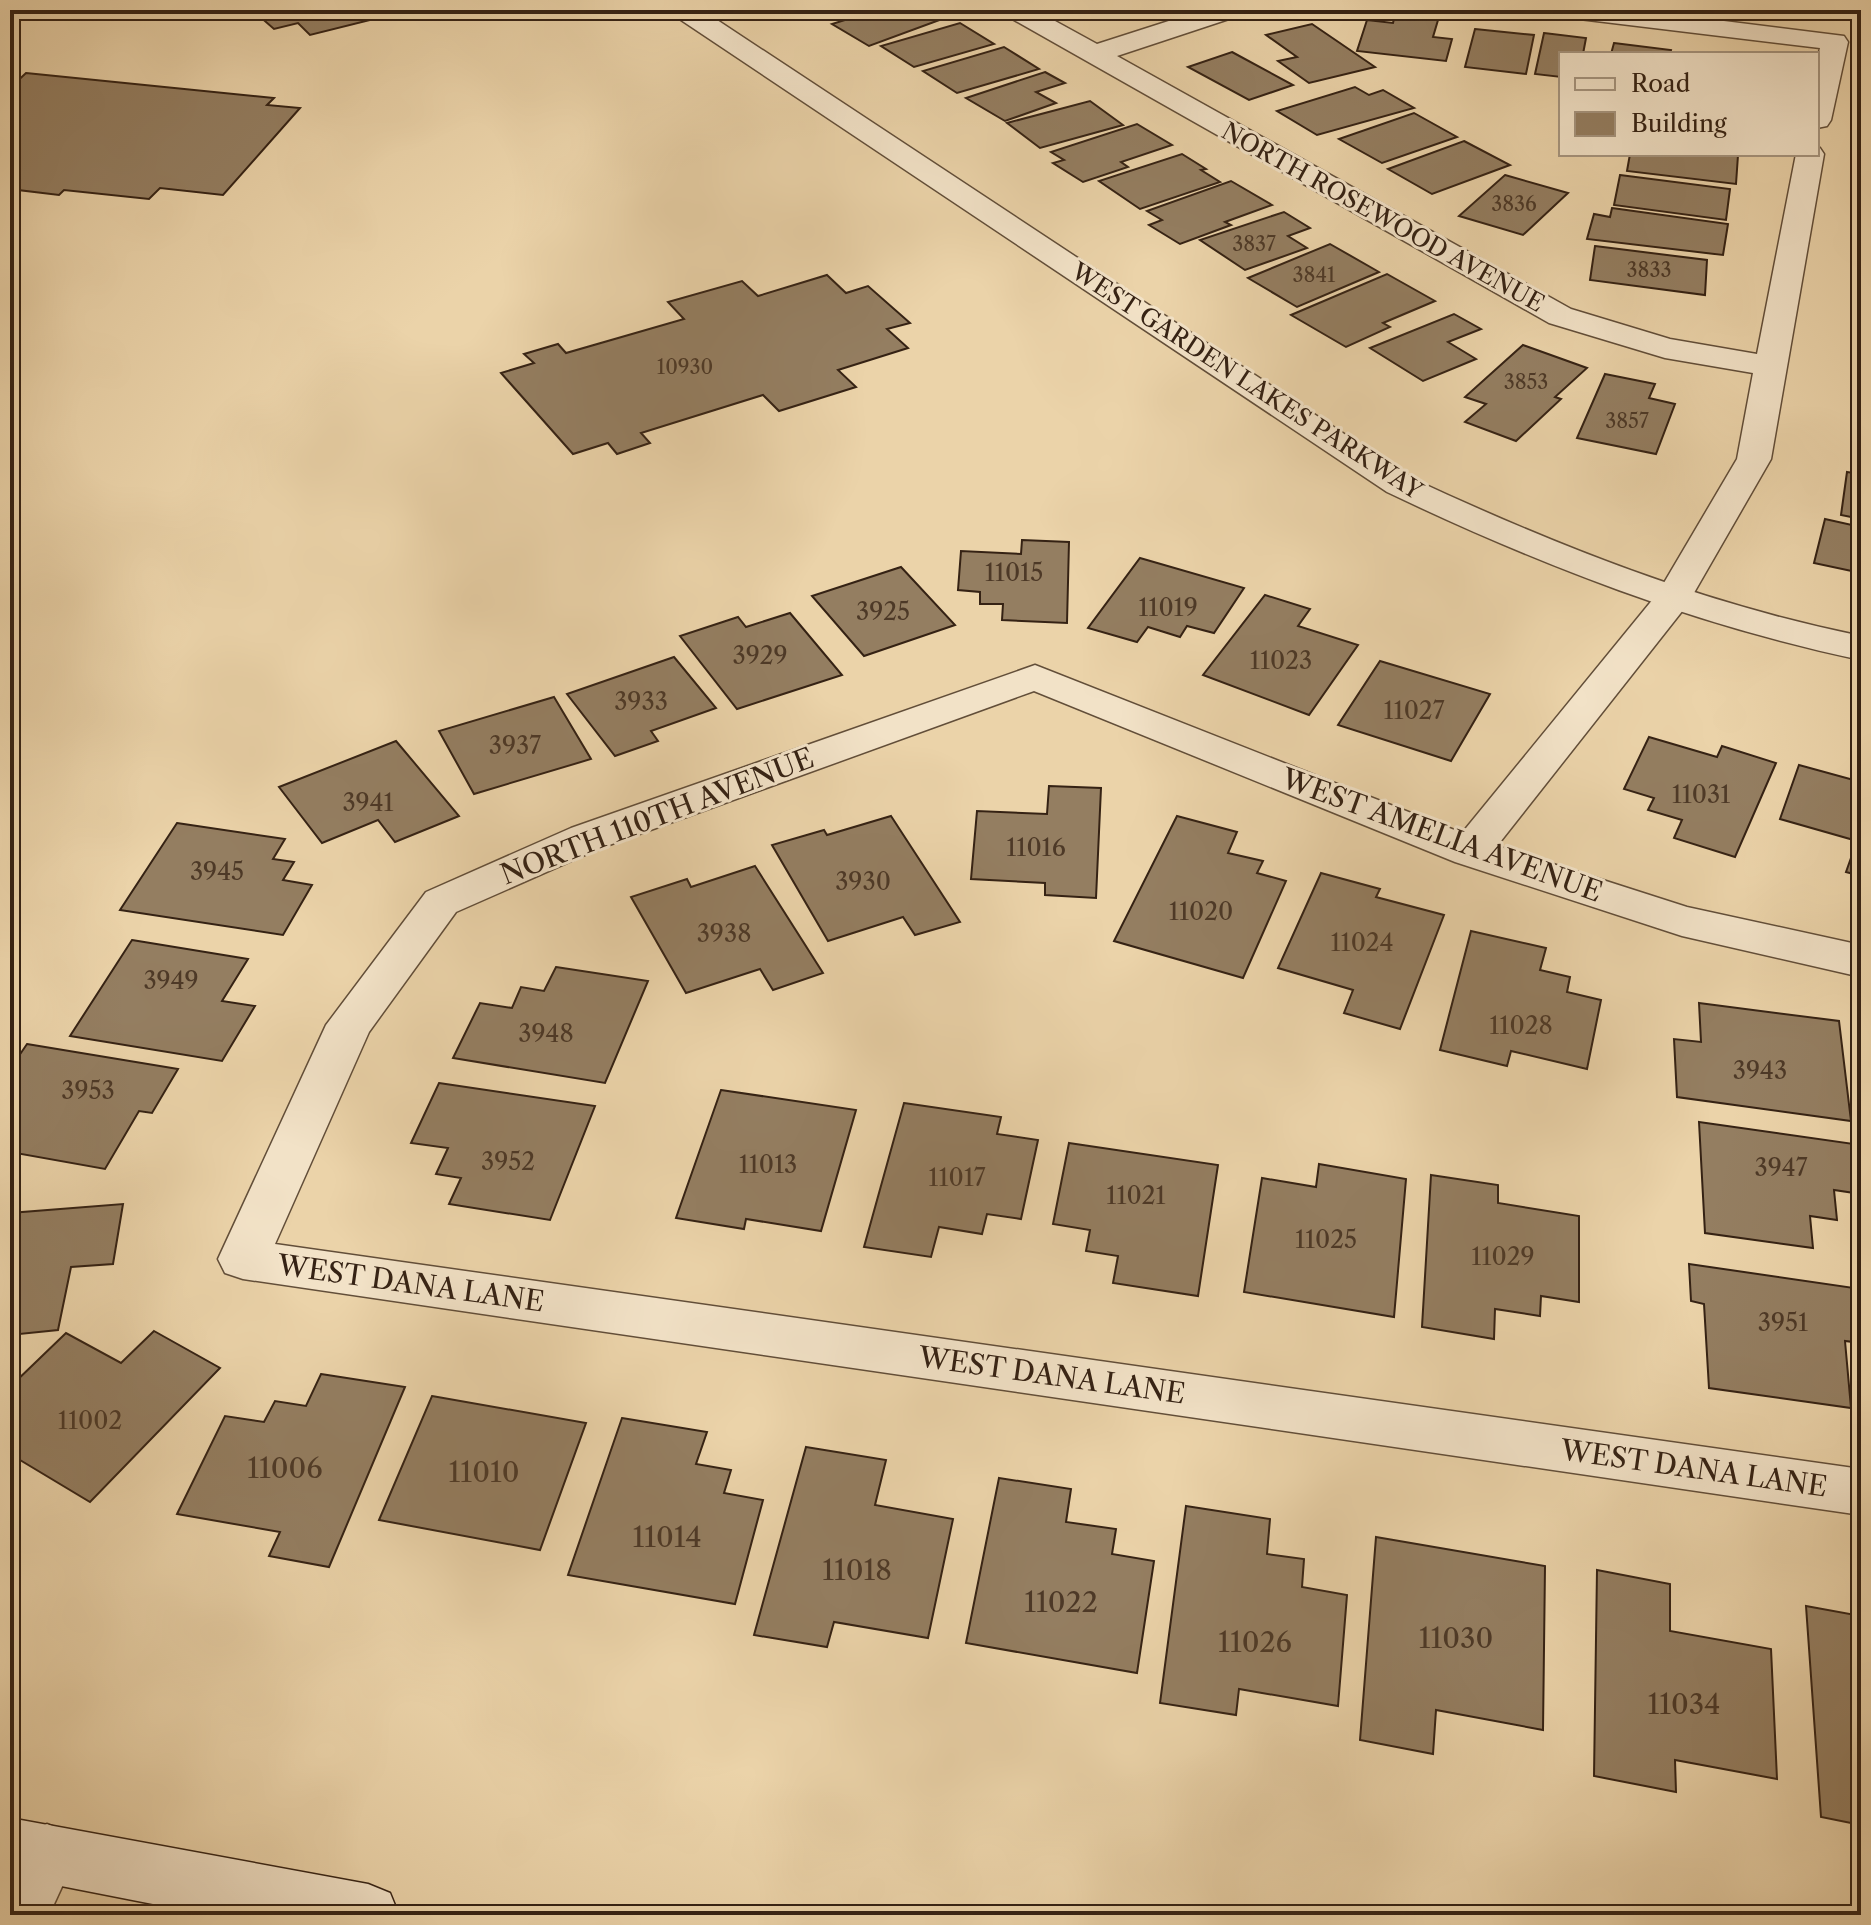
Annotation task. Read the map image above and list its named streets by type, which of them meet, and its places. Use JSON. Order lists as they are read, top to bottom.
{
  "streets": {
    "street": [
      "NORTH ROSEWOOD AVENUE",
      "WEST GARDEN LAKES PARKWAY",
      "NORTH 110TH AVENUE",
      "WEST AMELIA AVENUE",
      "WEST DANA LANE"
    ]
  },
  "crossings": [
    ["NORTH 110TH AVENUE", "WEST AMELIA AVENUE"],
    ["NORTH 110TH AVENUE", "WEST DANA LANE"]
  ],
  "house_numbers": [
    "3836",
    "3837",
    "3833",
    "3841",
    "10930",
    "3853",
    "3857",
    "11015",
    "11019",
    "3925",
    "3929",
    "11023",
    "3933",
    "11027",
    "3937",
    "11031",
    "3941",
    "11016",
    "3945",
    "3930",
    "11020",
    "3938",
    "11024",
    "3949",
    "11028",
    "3948",
    "3943",
    "3953",
    "3952",
    "11013",
    "3947",
    "11017",
    "11021",
    "11025",
    "11029",
    "3951",
    "11002",
    "11006",
    "11010",
    "11014",
    "11018",
    "11022",
    "11030",
    "11026",
    "11034"
  ],
  "legend": ["Road", "Building"]
}
